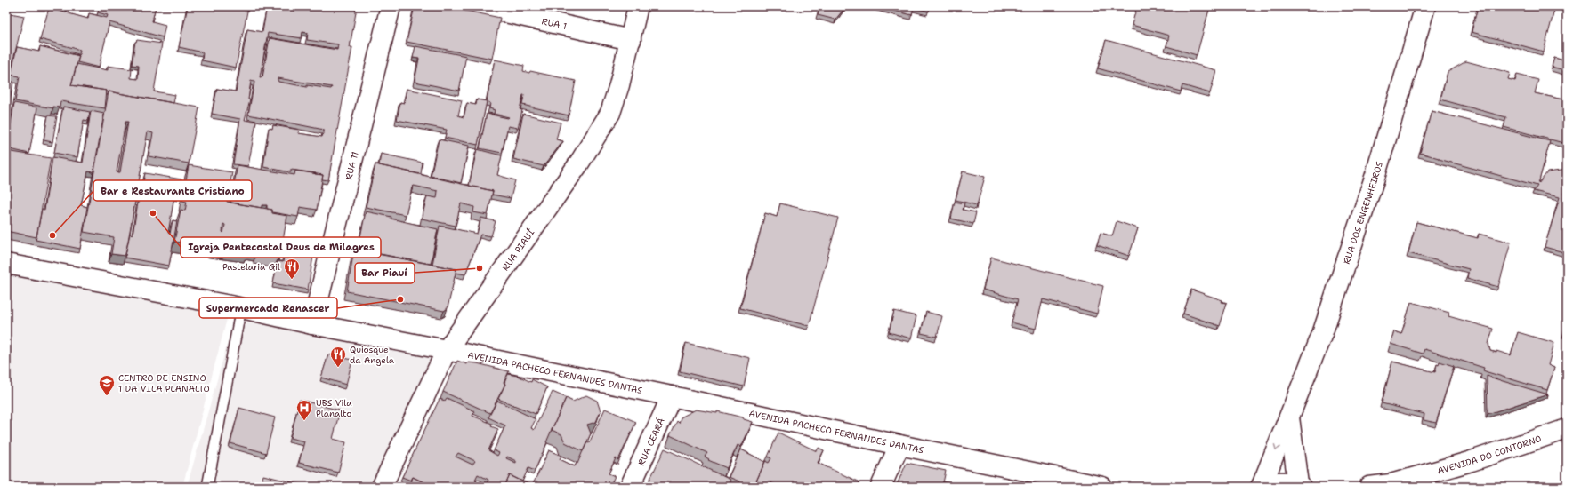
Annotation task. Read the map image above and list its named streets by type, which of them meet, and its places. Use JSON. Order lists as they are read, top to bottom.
{
  "streets": {
    "street": [
      "RUA 1",
      "RUA 11",
      "RUA DOS ENGENHEIROS",
      "RUA PIAUÍ",
      "AVENIDA PACHECO FERNANDES DANTAS",
      "RUA CEARÁ",
      "AVENIDA DO CONTORNO"
    ]
  },
  "crossings": [
    ["RUA 1", "RUA PIAUÍ"],
    ["RUA 11", "AVENIDA PACHECO FERNANDES DANTAS"],
    ["RUA PIAUÍ", "AVENIDA PACHECO FERNANDES DANTAS"],
    ["AVENIDA PACHECO FERNANDES DANTAS", "RUA CEARÁ"]
  ],
  "places": {
    "other": [
      "Igreja Pentecostal Deus de Milagres",
      "Bar e Restaurante Cristiano",
      "Bar Piauí",
      "Supermercado Renascer"
    ],
    "restaurant": ["Pastelaria Gil", "Quiosque da Angela"],
    "school or university": ["CENTRO DE ENSINO 1 DA VILA PLANALTO"],
    "hospital": ["UBS Vila Planalto"]
  }
}
